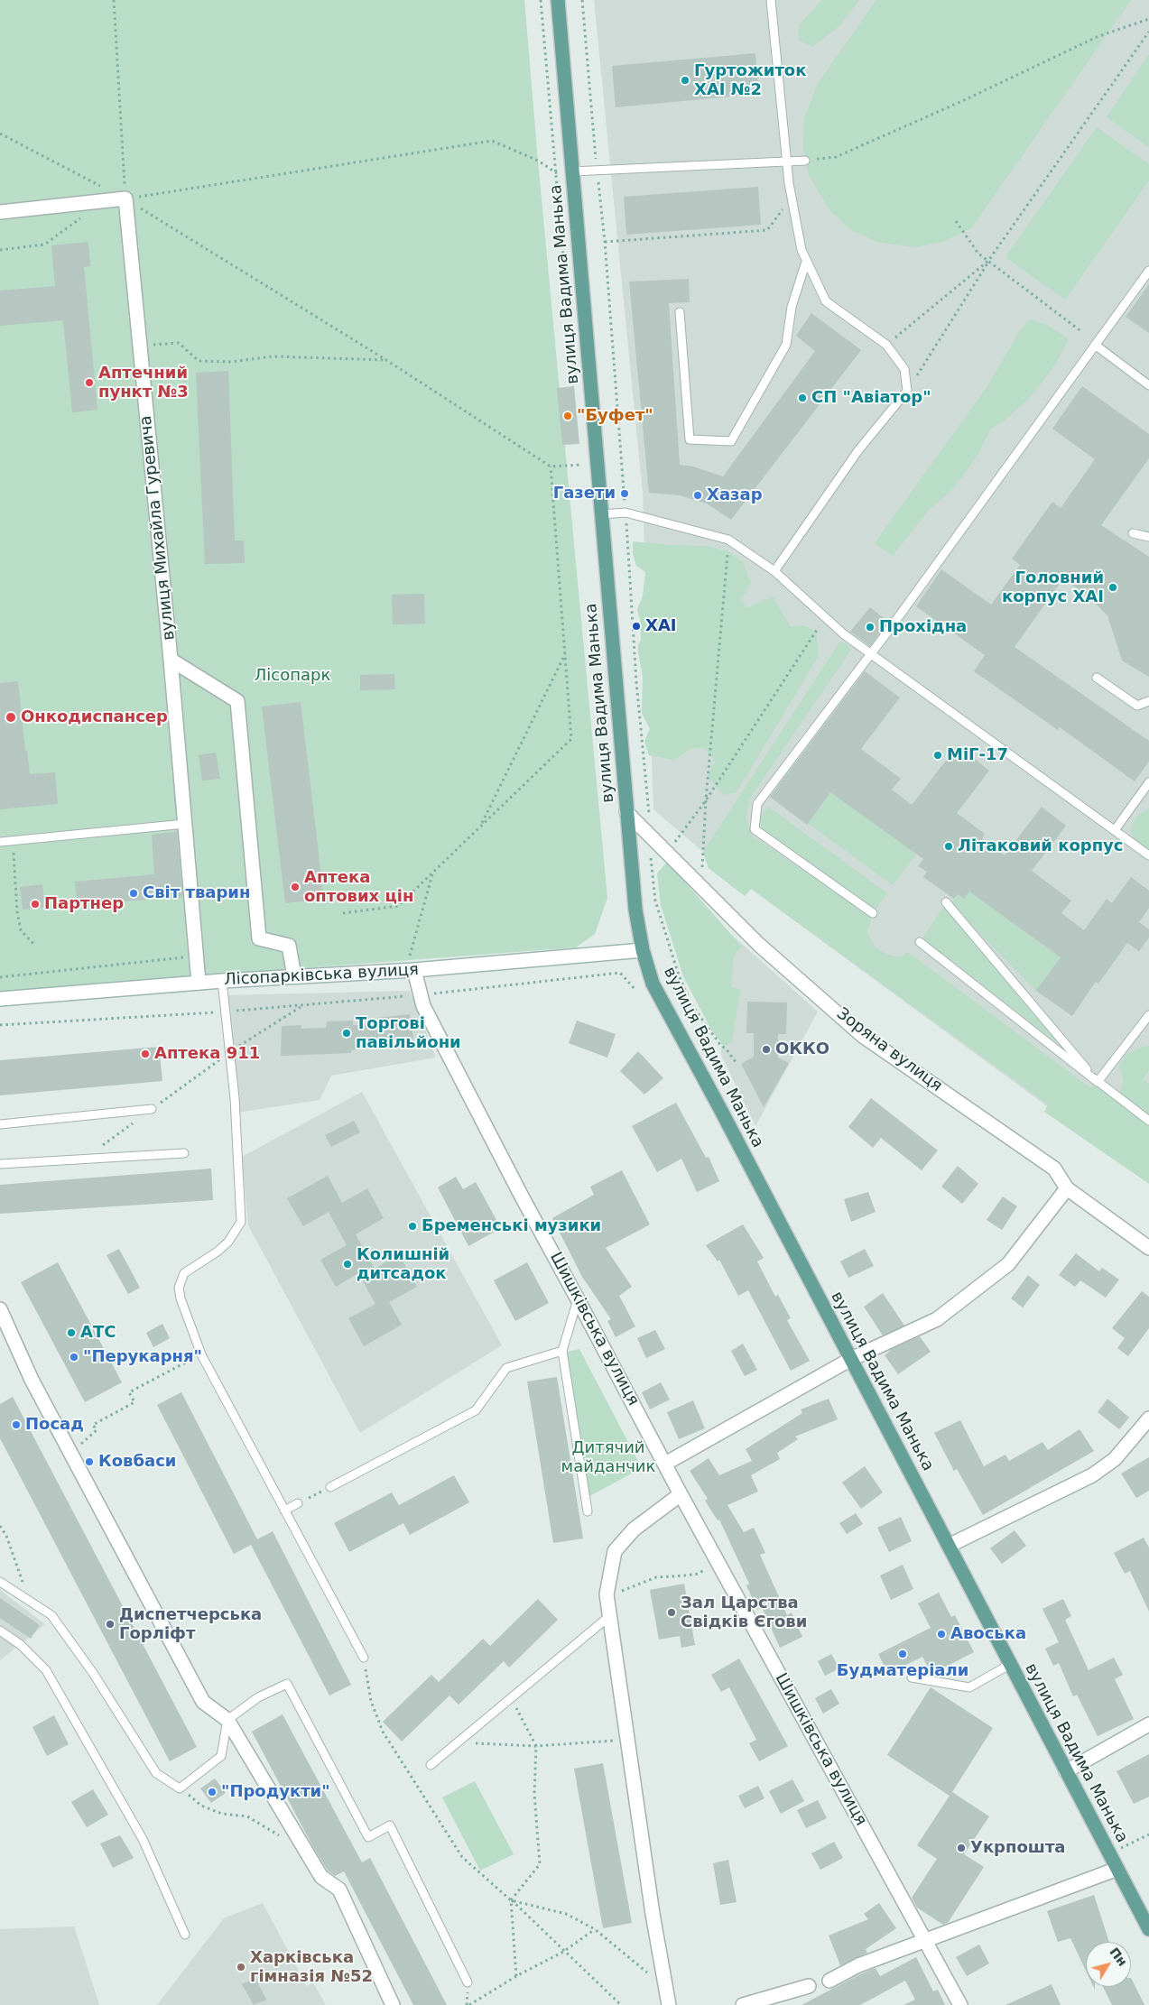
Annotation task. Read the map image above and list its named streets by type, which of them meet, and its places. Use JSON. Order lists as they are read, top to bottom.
{
  "streets": {
    "main road": ["вулиця Вадима Манька"],
    "street": [
      "вулиця Михайла Гуревича",
      "Лісопарківська вулиця",
      "Зоряна вулиця",
      "Шишківська вулиця"
    ]
  },
  "crossings": [
    ["вулиця Вадима Манька", "Лісопарківська вулиця"],
    ["вулиця Вадима Манька", "Зоряна вулиця"],
    ["вулиця Михайла Гуревича", "Лісопарківська вулиця"],
    ["Лісопарківська вулиця", "Шишківська вулиця"]
  ],
  "parks": ["Лісопарк", "Дитячий майданчик"],
  "places": [
    "Гуртожиток ХАІ №2",
    "Аптечний пункт №3",
    "СП \"Авіатор\"",
    "\"Буфет\"",
    "Газети",
    "Хазар",
    "Головний корпус ХАІ",
    "ХАІ",
    "Прохідна",
    "Онкодиспансер",
    "МіГ-17",
    "Літаковий корпус",
    "Аптека оптових цін",
    "Світ тварин",
    "Партнер",
    "Торгові павільйони",
    "ОККО",
    "Аптека 911",
    "Бременські музики",
    "Колишній дитсадок",
    "АТС",
    "\"Перукарня\"",
    "Посад",
    "Ковбаси",
    "Зал Царства Свідків Єгови",
    "Диспетчерська Горліфт",
    "Авоська",
    "Будматеріали",
    "\"Продукти\"",
    "Укрпошта",
    "Харківська гімназія №52"
  ],
  "north": "top right"
}
